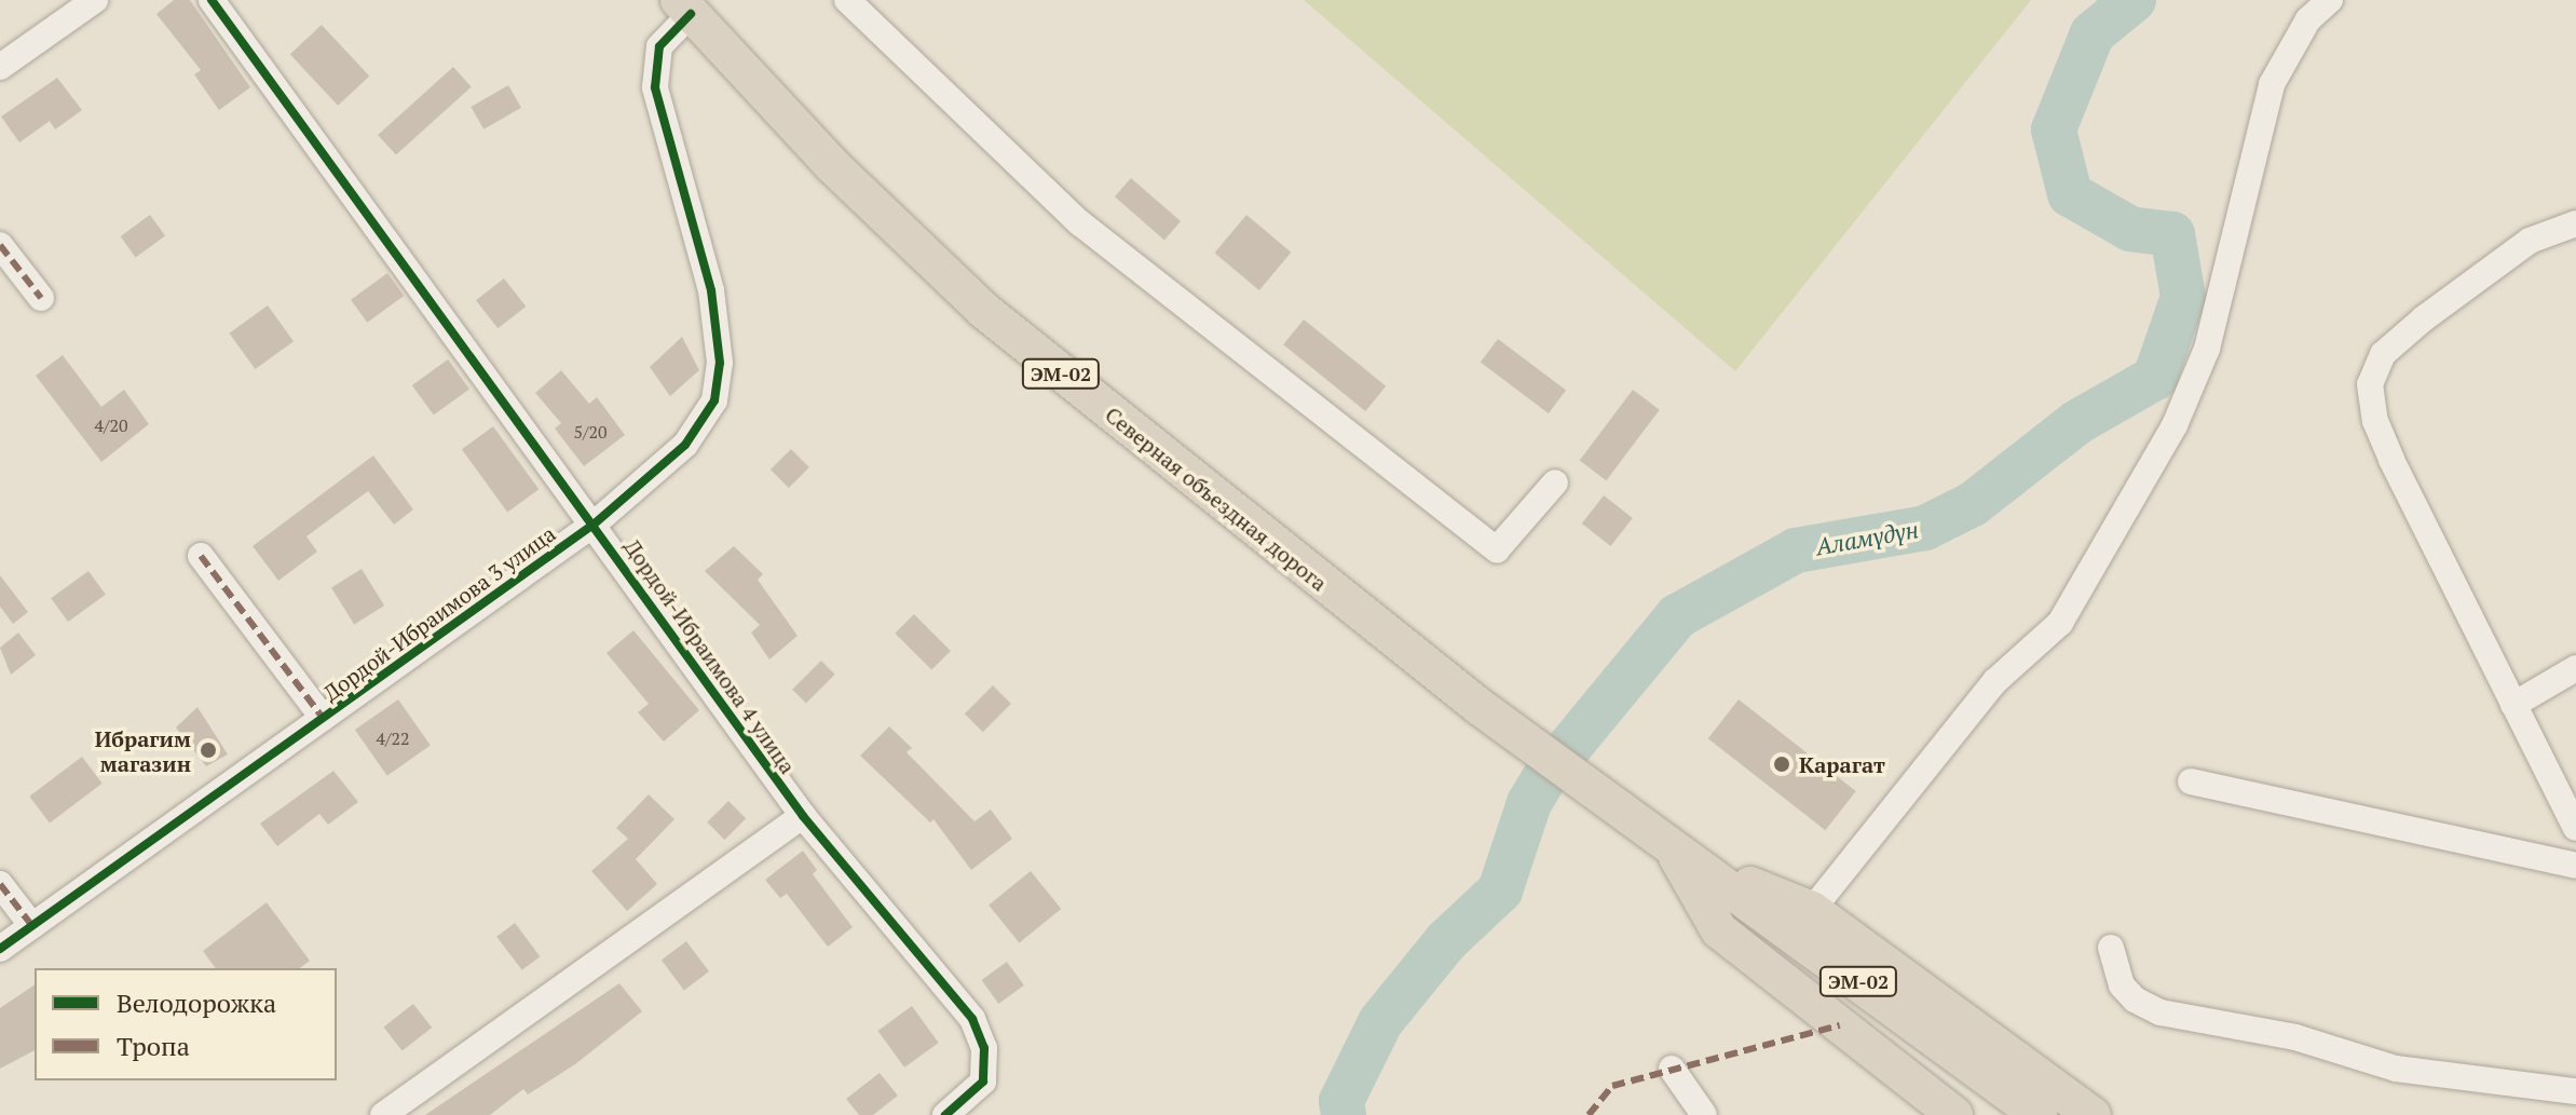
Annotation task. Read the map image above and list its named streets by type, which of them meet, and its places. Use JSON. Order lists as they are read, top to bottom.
{
  "streets": {
    "highway": ["ЭМ-02", "Северная объездная дорога"],
    "street": ["Дордой-Ибраимова 3 улица", "Дордой-Ибраимова 4 улица"]
  },
  "crossings": [
    ["Северная объездная дорога", "Дордой-Ибраимова 3 улица"],
    ["Дордой-Ибраимова 3 улица", "Дордой-Ибраимова 4 улица"]
  ],
  "water": ["Аламүдүн"],
  "places": ["Ибрагим магазин", "Карагат"],
  "house_numbers": ["4/20", "5/20", "4/22"],
  "legend": ["Велодорожка", "Тропа"]
}
